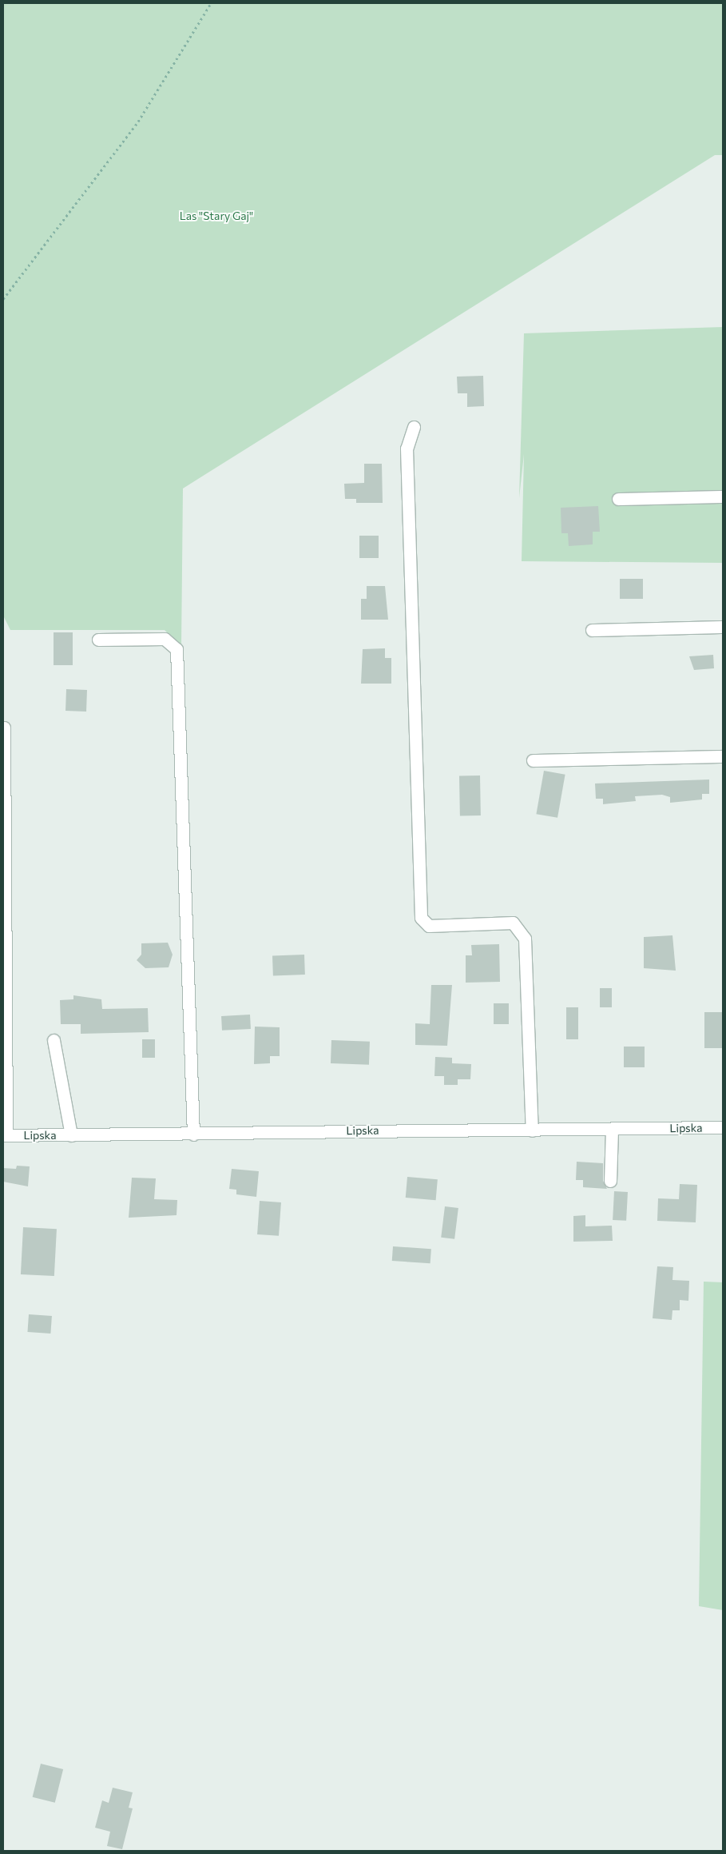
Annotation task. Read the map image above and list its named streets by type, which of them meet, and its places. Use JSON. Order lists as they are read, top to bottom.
{
  "streets": {
    "street": ["Lipska"]
  },
  "parks": ["Las \"Stary Gaj\""]
}
